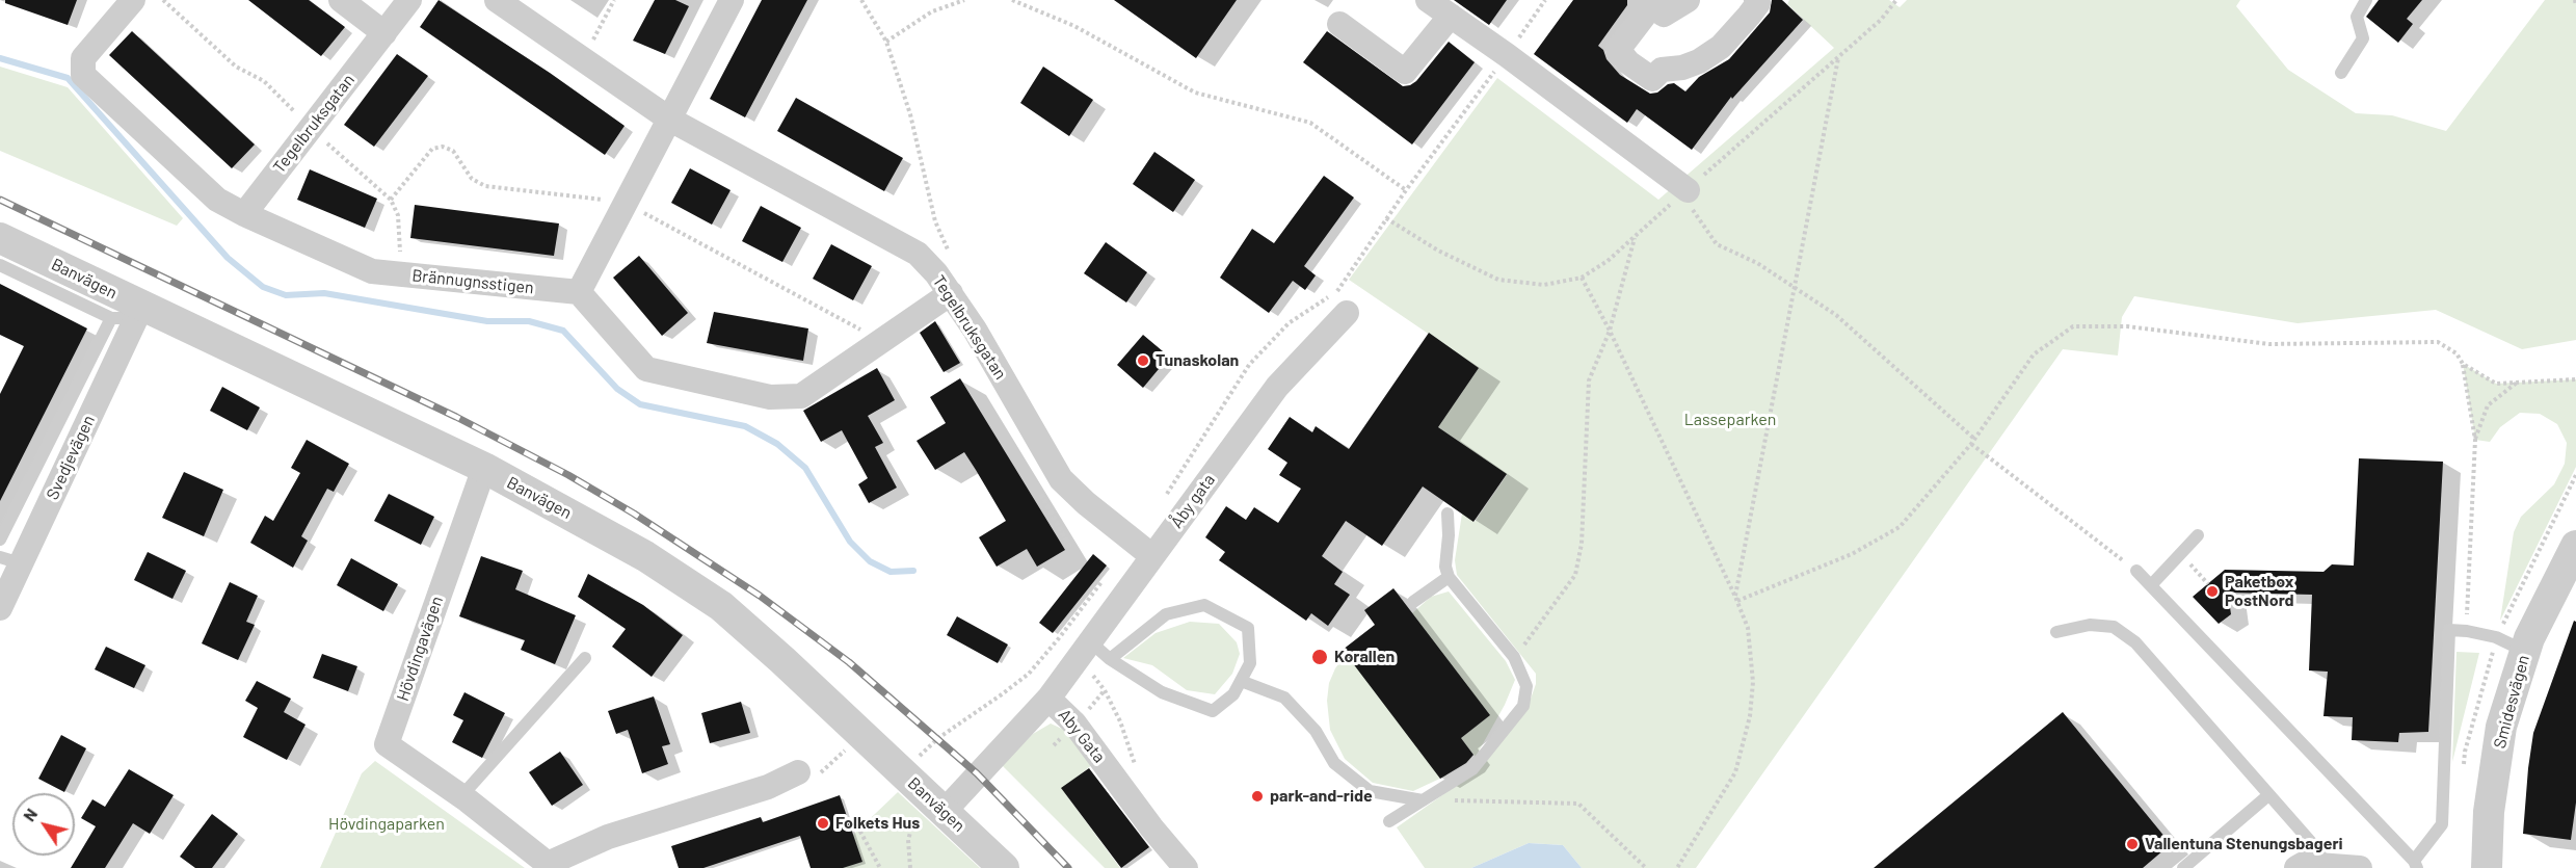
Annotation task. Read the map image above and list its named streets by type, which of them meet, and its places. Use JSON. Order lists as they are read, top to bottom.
{
  "streets": {
    "street": [
      "Tegelbruksgatan",
      "Banvägen",
      "Brännugnsstigen",
      "Svedjevägen",
      "Åby gata",
      "Hövdingavägen",
      "Smidesvägen",
      "Aby Gata"
    ]
  },
  "crossings": [
    ["Tegelbruksgatan", "Brännugnsstigen"],
    ["Tegelbruksgatan", "Åby gata"],
    ["Banvägen", "Svedjevägen"],
    ["Banvägen", "Hövdingavägen"],
    ["Banvägen", "Aby Gata"],
    ["Åby gata", "Aby Gata"]
  ],
  "parks": ["Lasseparken", "Hövdingaparken"],
  "places": [
    "Tunaskolan",
    "Paketbox PostNord",
    "Korallen",
    "park-and-ride",
    "Folkets Hus",
    "Vallentuna Stenungsbageri"
  ],
  "north": "top left"
}
